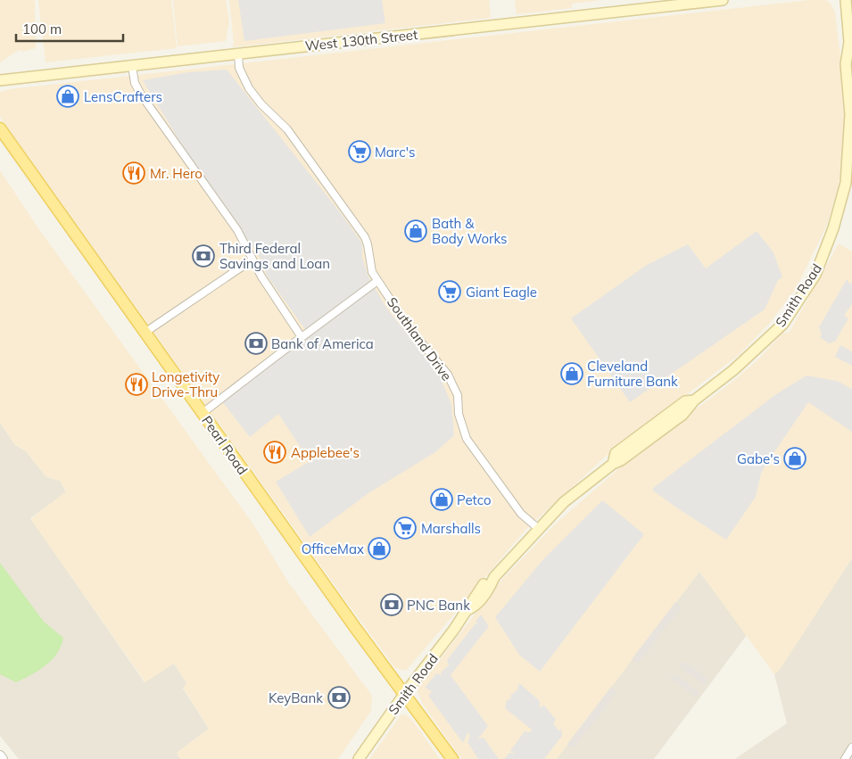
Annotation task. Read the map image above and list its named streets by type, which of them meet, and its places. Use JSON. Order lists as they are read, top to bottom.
{
  "streets": {
    "main road": ["West 130th Street", "Smith Road", "Pearl Road"],
    "street": ["Southland Drive"]
  },
  "crossings": [
    ["West 130th Street", "Southland Drive"],
    ["Smith Road", "Southland Drive"],
    ["Smith Road", "Pearl Road"]
  ],
  "places": {
    "shop": [
      "LensCrafters",
      "Bath & Body Works",
      "Cleveland Furniture Bank",
      "Gabe's",
      "Petco",
      "OfficeMax"
    ],
    "supermarket": ["Marc's", "Giant Eagle", "Marshalls"],
    "restaurant": ["Mr. Hero", "Longetivity Drive-Thru", "Applebee's"],
    "bank": [
      "Third Federal Savings and Loan",
      "Bank of America",
      "PNC Bank",
      "KeyBank"
    ]
  },
  "scale_bar": "100 m"
}
